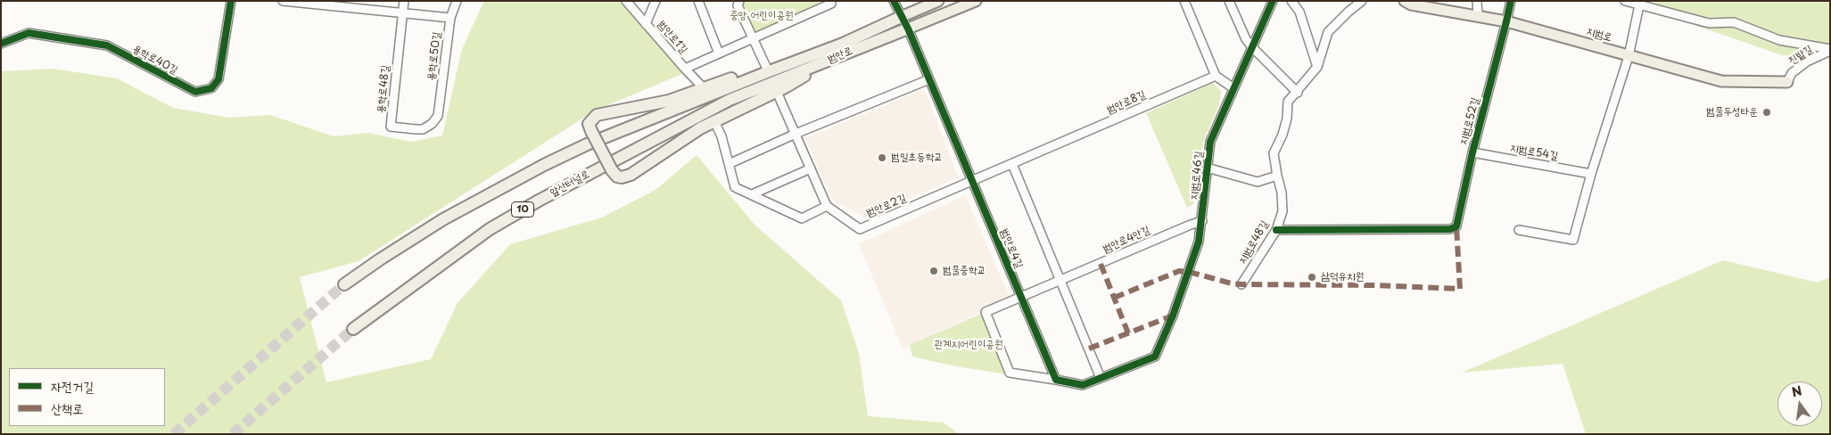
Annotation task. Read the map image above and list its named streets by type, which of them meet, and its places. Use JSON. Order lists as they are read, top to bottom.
{
  "streets": {
    "highway": ["범안로", "앞산터널로", "10"],
    "main road": ["지범로"],
    "street": [
      "범안로1길",
      "진밭길",
      "용학로50길",
      "용학로40길",
      "용학로48길",
      "범안로8길",
      "지범로52길",
      "지범로54길",
      "지범로46길",
      "범안로2길",
      "범안로4안길",
      "지범로48길",
      "범안로4길"
    ]
  },
  "crossings": [
    ["지범로", "진밭길"],
    ["지범로", "지범로52길"],
    ["범안로", "앞산터널로"],
    ["범안로", "범안로4길"],
    ["용학로50길", "용학로48길"],
    ["범안로8길", "범안로2길"],
    ["범안로8길", "범안로4길"],
    ["지범로52길", "지범로54길"],
    ["지범로52길", "지범로48길"],
    ["지범로46길", "범안로4안길"],
    ["지범로46길", "지범로48길"],
    ["범안로2길", "범안로4길"],
    ["범안로4안길", "범안로4길"]
  ],
  "parks": ["중앙 어린이공원", "관계지어린이공원"],
  "places": [
    "범물두성타운",
    "범일초등학교",
    "범물중학교",
    "삼덕유치원"
  ],
  "legend": ["자전거길", "산책로"],
  "north": "top"
}
